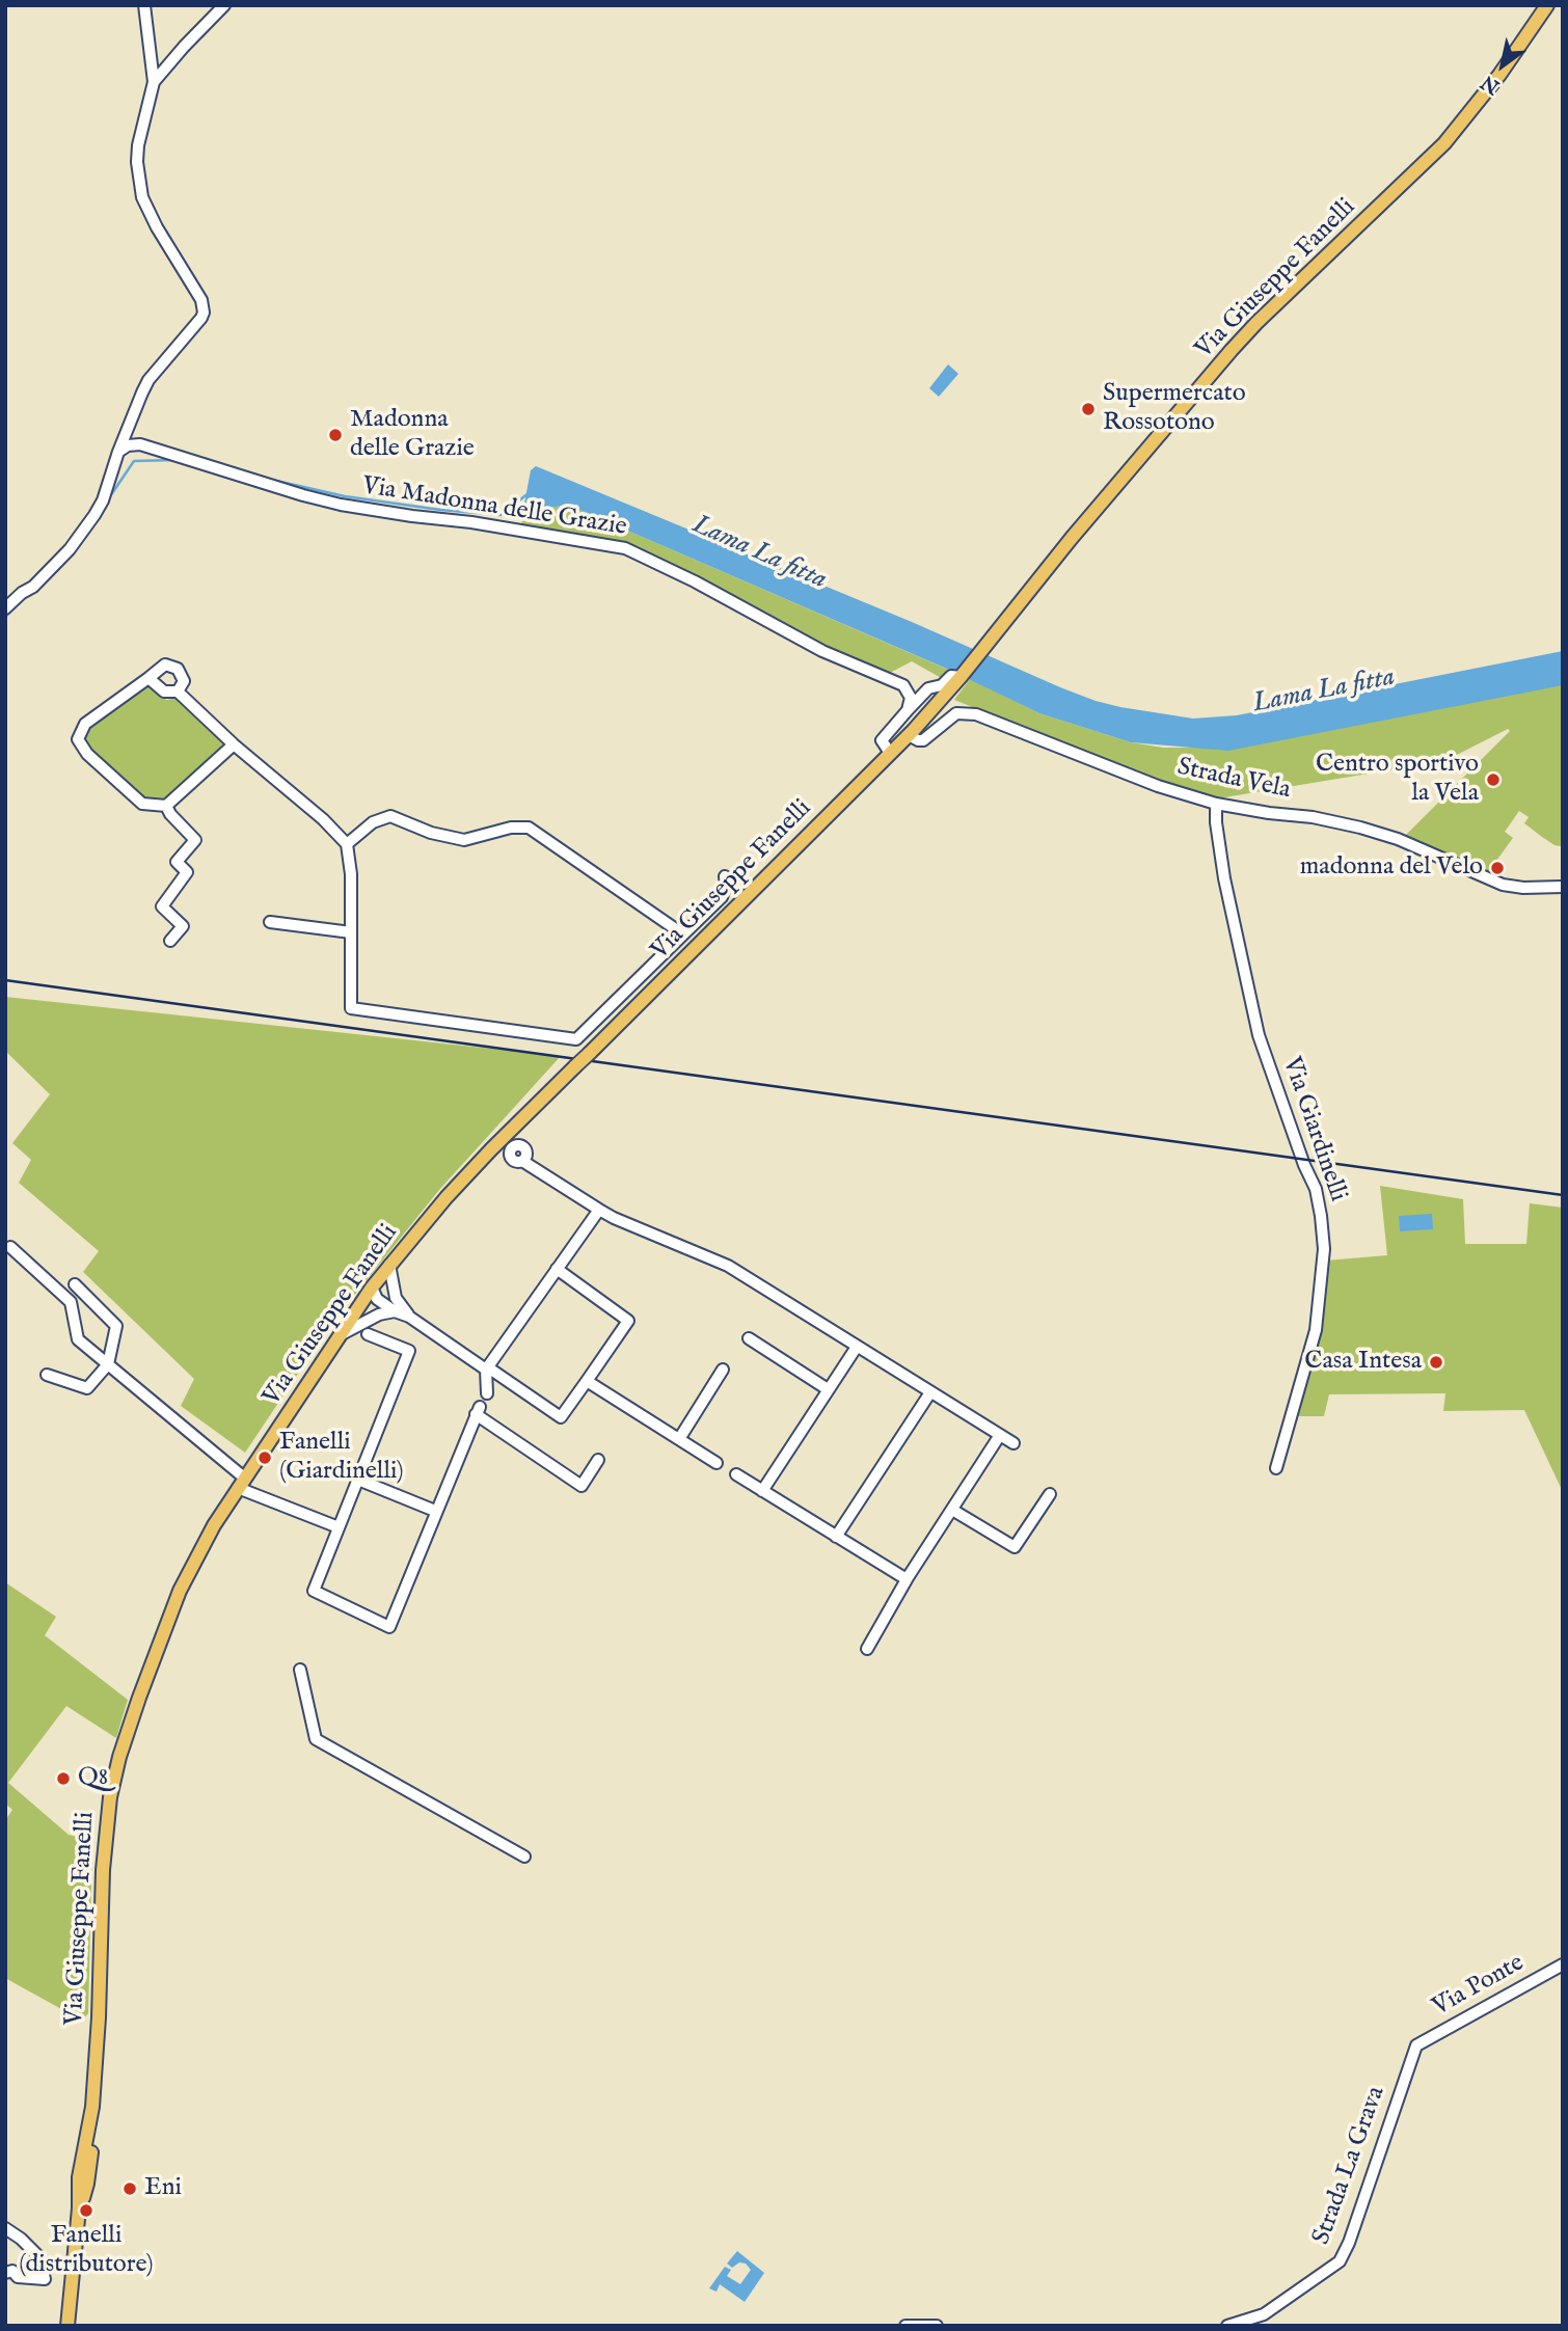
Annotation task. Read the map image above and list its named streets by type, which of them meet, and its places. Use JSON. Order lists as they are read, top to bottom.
{
  "streets": {
    "main road": ["Via Giuseppe Fanelli"],
    "street": [
      "Via Madonna delle Grazie",
      "Strada Vela",
      "Via Giardinelli",
      "Via Ponte",
      "Strada La Grava"
    ]
  },
  "crossings": [
    ["Via Giuseppe Fanelli", "Strada Vela"],
    ["Strada Vela", "Via Giardinelli"],
    ["Via Ponte", "Strada La Grava"]
  ],
  "water": ["Lama La fitta"],
  "places": [
    "Supermercato Rossotono",
    "Madonna delle Grazie",
    "Centro sportivo la Vela",
    "madonna del Velo",
    "Casa Intesa",
    "Fanelli (Giardinelli)",
    "Q8",
    "Eni",
    "Fanelli (distributore)"
  ],
  "north": "bottom left"
}
